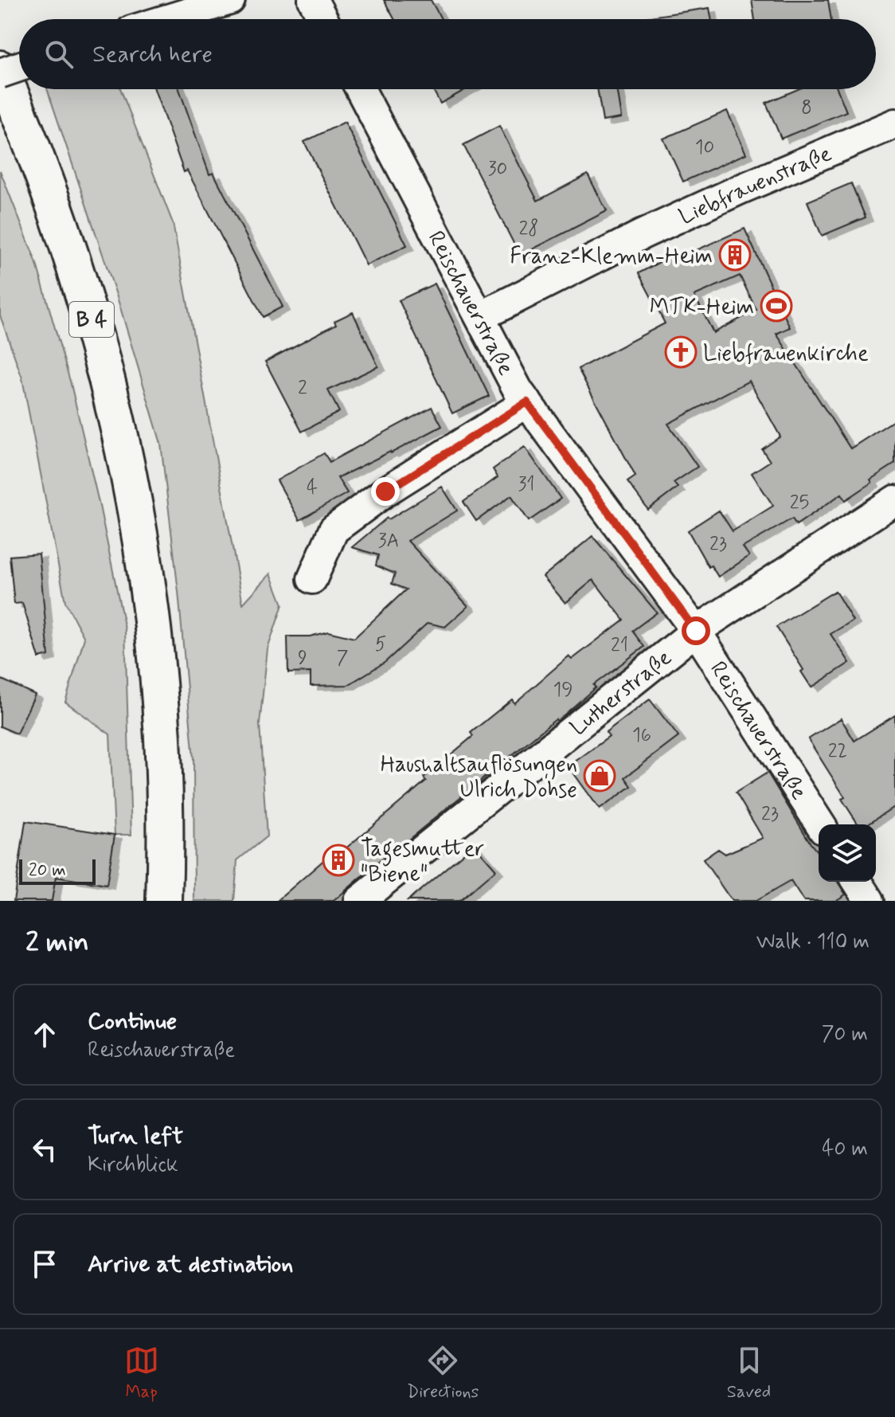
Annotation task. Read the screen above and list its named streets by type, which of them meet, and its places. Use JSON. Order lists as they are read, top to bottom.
{
  "streets": {
    "highway": ["B 4"],
    "street": ["Liebfrauenstraße", "Reischauerstraße", "Lutherstraße"]
  },
  "crossings": [
    ["Liebfrauenstraße", "Reischauerstraße"],
    ["Reischauerstraße", "Lutherstraße"]
  ],
  "places": {
    "building": ["Franz-Klemm-Heim", "Tagesmutter \"Biene\""],
    "sports": ["MTK-Heim"],
    "church": ["Liebfrauenkirche"],
    "shop": ["Haushaltsauflösungen Ulrich Dohse"]
  },
  "house_numbers": [
    "8",
    "10",
    "30",
    "28",
    "2",
    "31",
    "4",
    "25",
    "3A",
    "23",
    "5",
    "21",
    "9",
    "7",
    "19",
    "16",
    "22",
    "23"
  ],
  "scale_bar": "20 m",
  "page": {
    "search": "Search here",
    "scale": "20 m",
    "heading": ["2 min", "Walk · 110 m"],
    "list": [
      ["Continue", "Reischauerstraße", "70 m"],
      ["Turn left", "Kirchblick", "40 m"],
      "Arrive at destination"
    ],
    "nav": ["Map", "Directions", "Saved"]
  }
}
